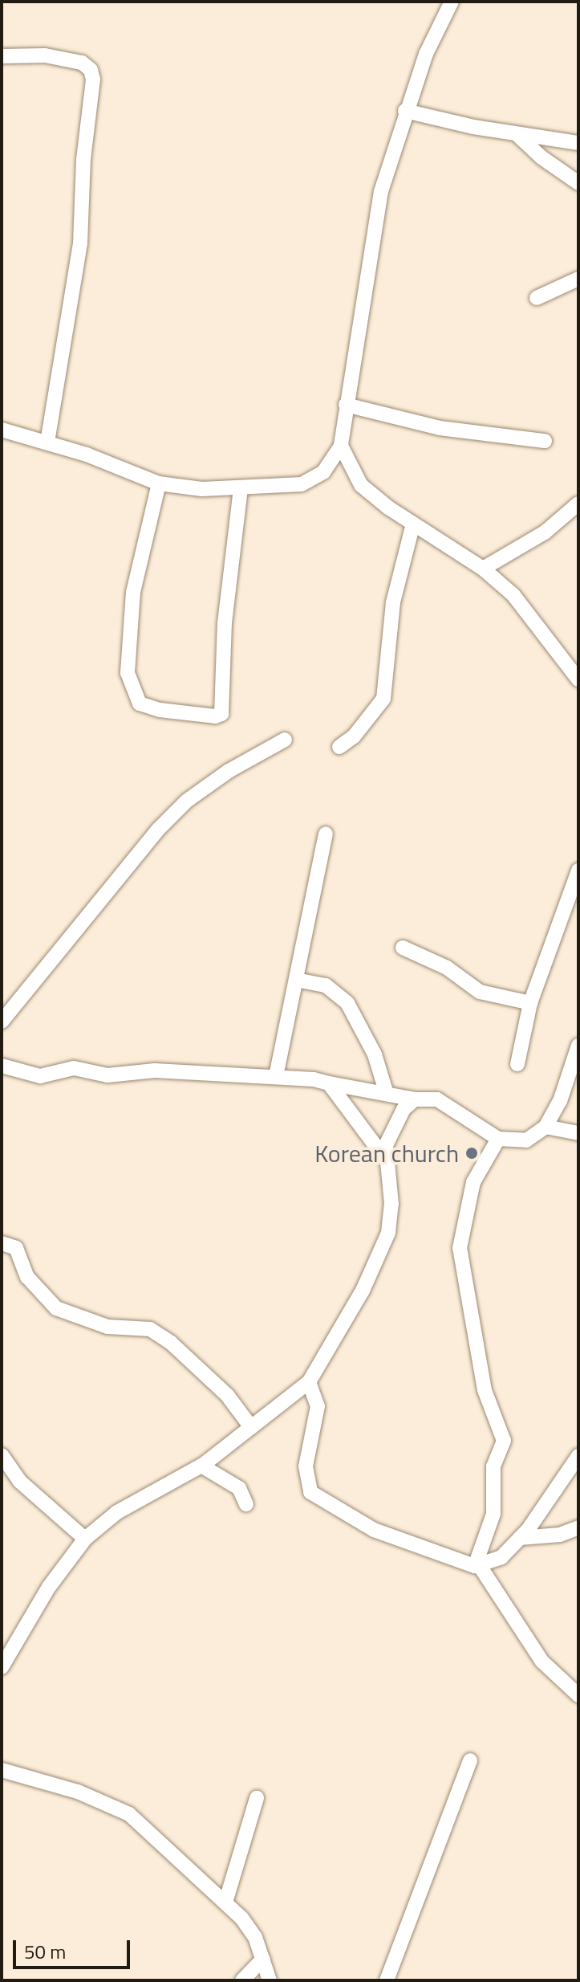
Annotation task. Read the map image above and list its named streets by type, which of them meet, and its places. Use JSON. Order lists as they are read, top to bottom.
{
  "places": ["Korean church"],
  "scale_bar": "50 m"
}
